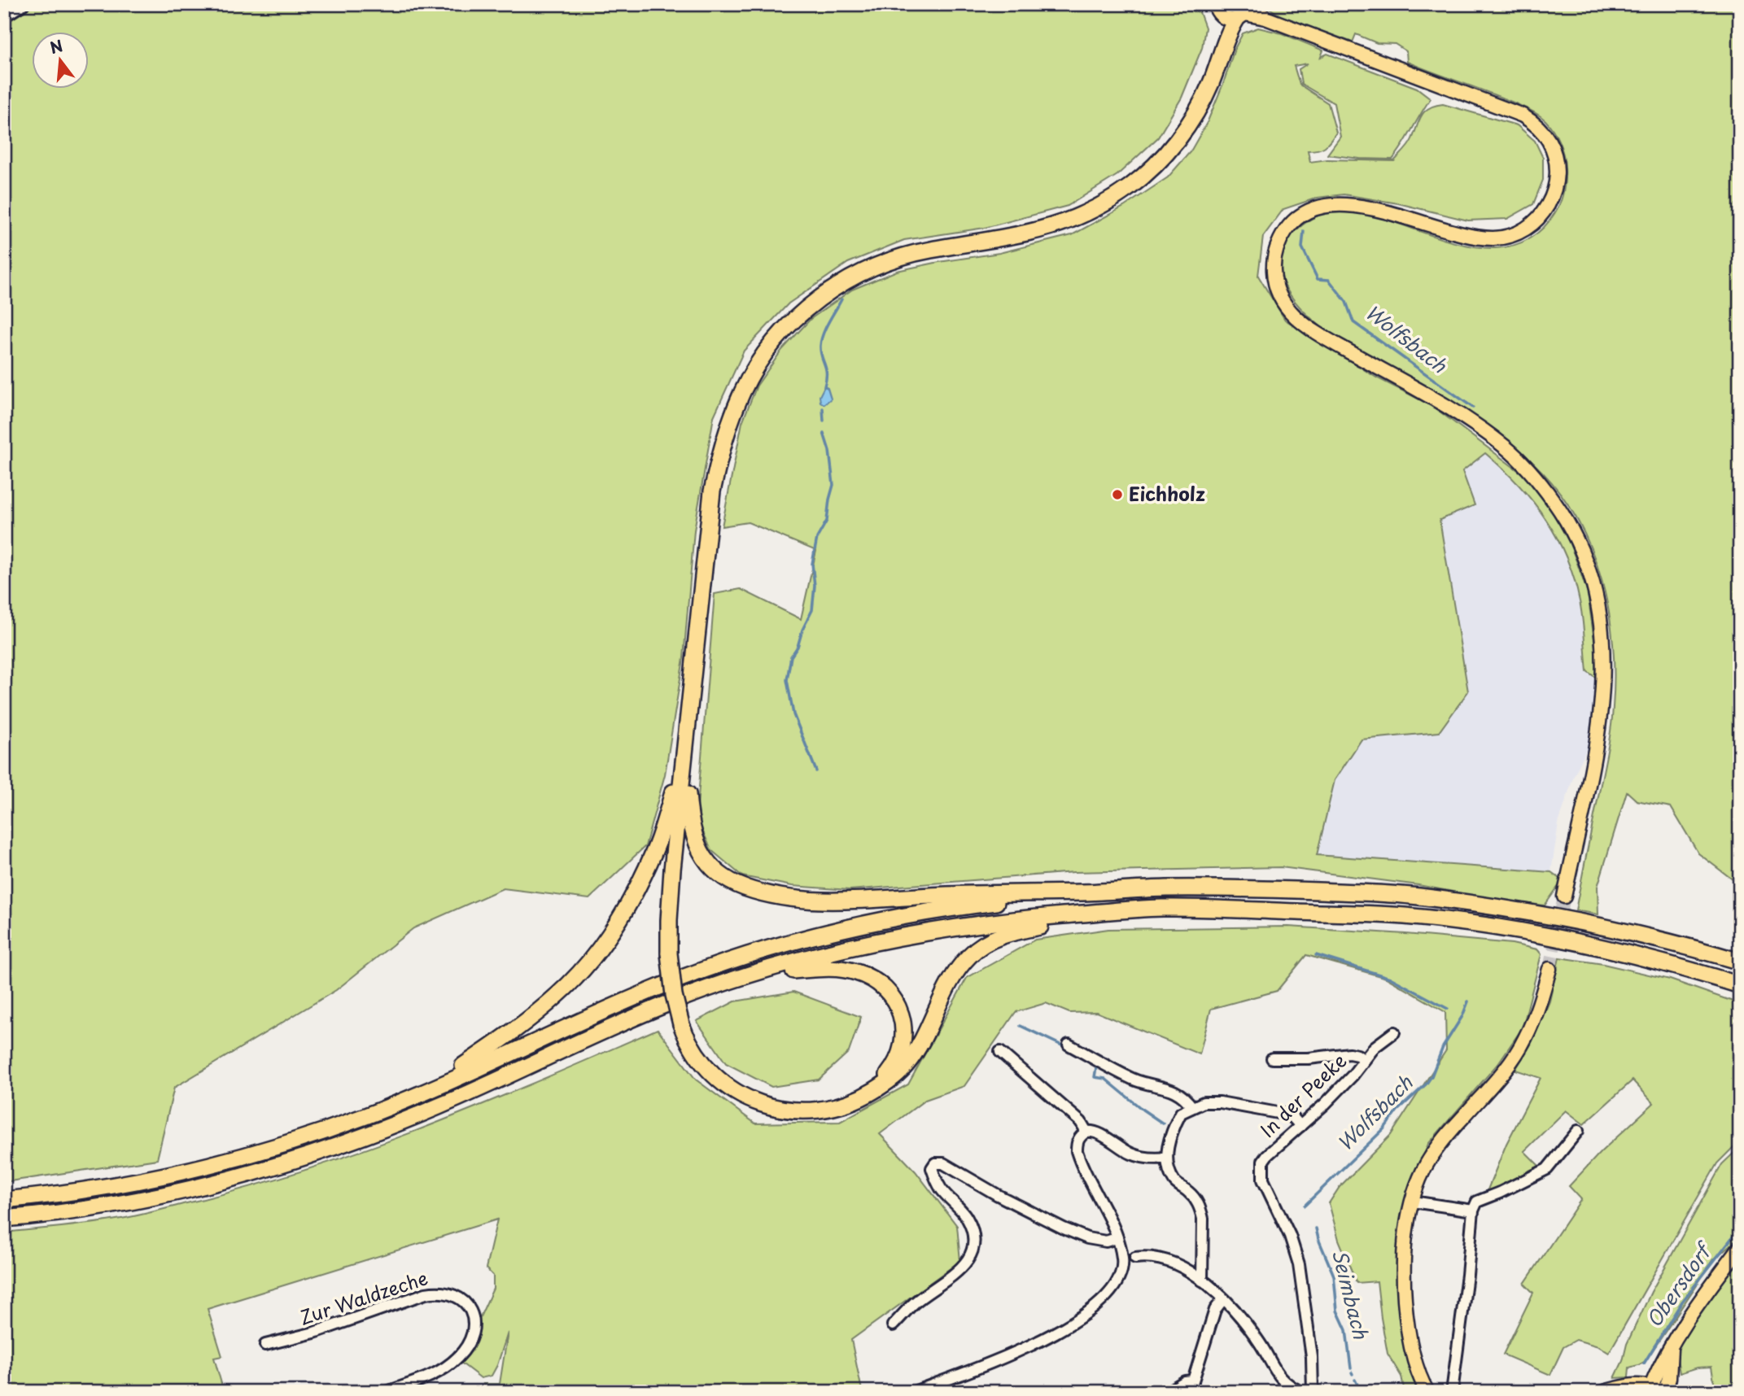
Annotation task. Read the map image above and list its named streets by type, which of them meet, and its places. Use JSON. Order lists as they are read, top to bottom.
{
  "streets": {
    "street": ["In der Peeke", "Zur Waldzeche"]
  },
  "water": ["Wolfsbach", "Obersdorf", "Seimbach"],
  "places": ["Eichholz"],
  "north": "top"
}
